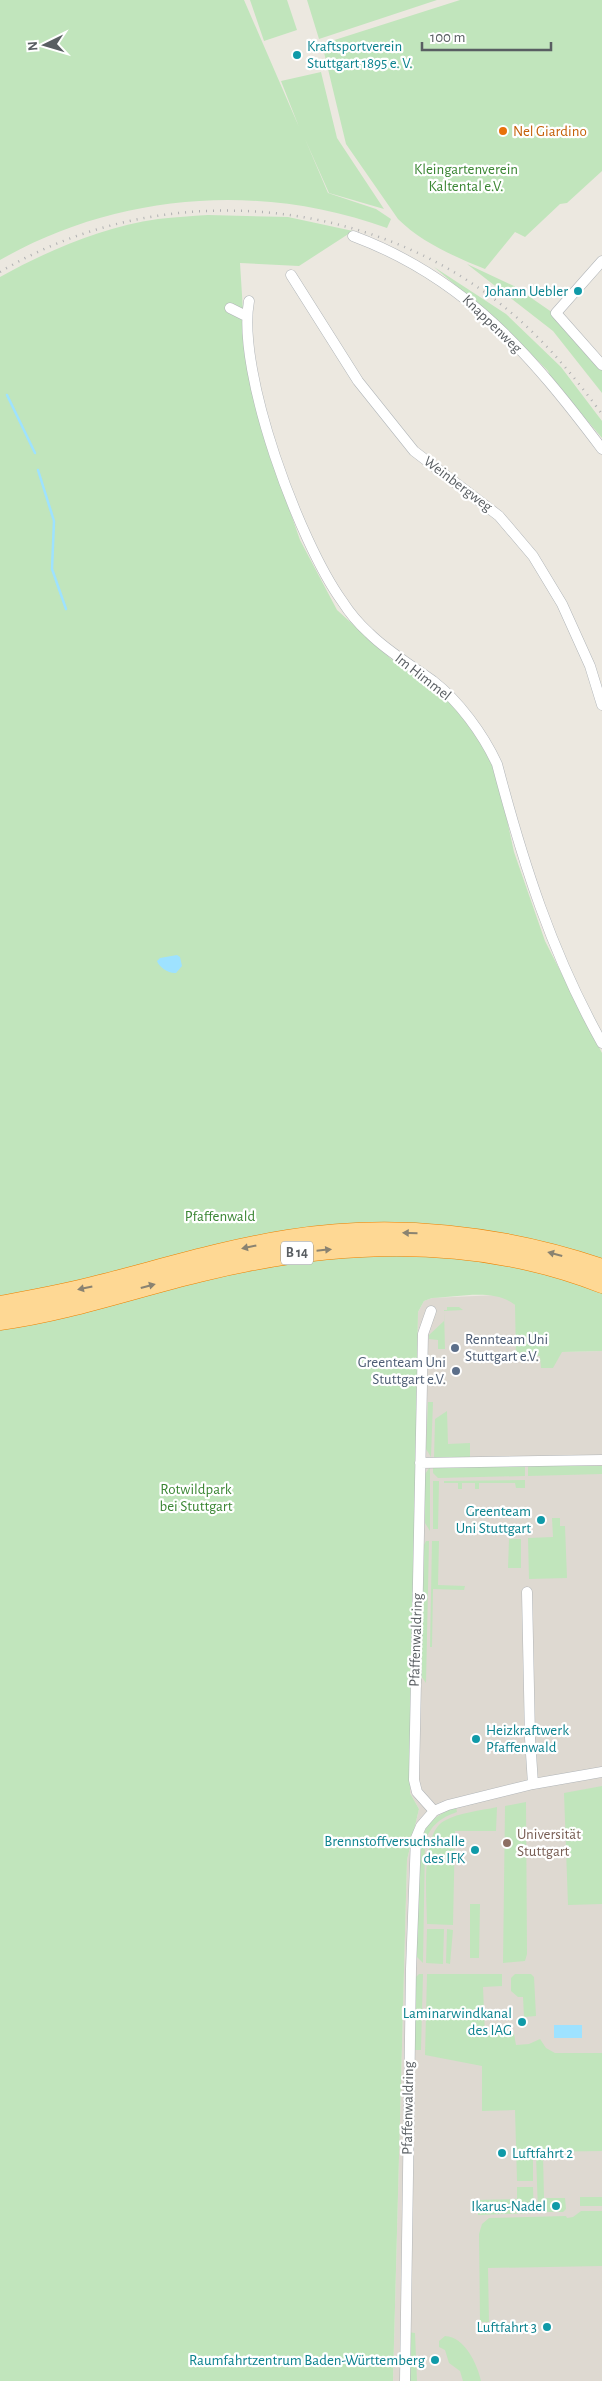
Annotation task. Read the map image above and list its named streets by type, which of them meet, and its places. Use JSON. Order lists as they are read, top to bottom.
{
  "streets": {
    "highway": ["B 14"],
    "street": [
      "Knappenweg",
      "Weinbergweg",
      "Im Himmel",
      "Pfaffenwaldring"
    ]
  },
  "parks": ["Kleingartenverein Kaltental e.V.", "Pfaffenwald", "Rotwildpark bei Stuttgart"],
  "places": [
    "Kraftsportverein Stuttgart 1895 e. V.",
    "Nel Giardino",
    "Johann Uebler",
    "Rennteam Uni Stuttgart e.V.",
    "Greenteam Uni Stuttgart e.V.",
    "Greenteam Uni Stuttgart",
    "Heizkraftwerk Pfaffenwald",
    "Universität Stuttgart",
    "Brennstoffversuchshalle des IFK",
    "Laminarwindkanal des IAG",
    "Luftfahrt 2",
    "Ikarus-Nadel",
    "Luftfahrt 3",
    "Raumfahrtzentrum Baden-Württemberg"
  ],
  "scale_bar": "100 m",
  "north": "left"
}
